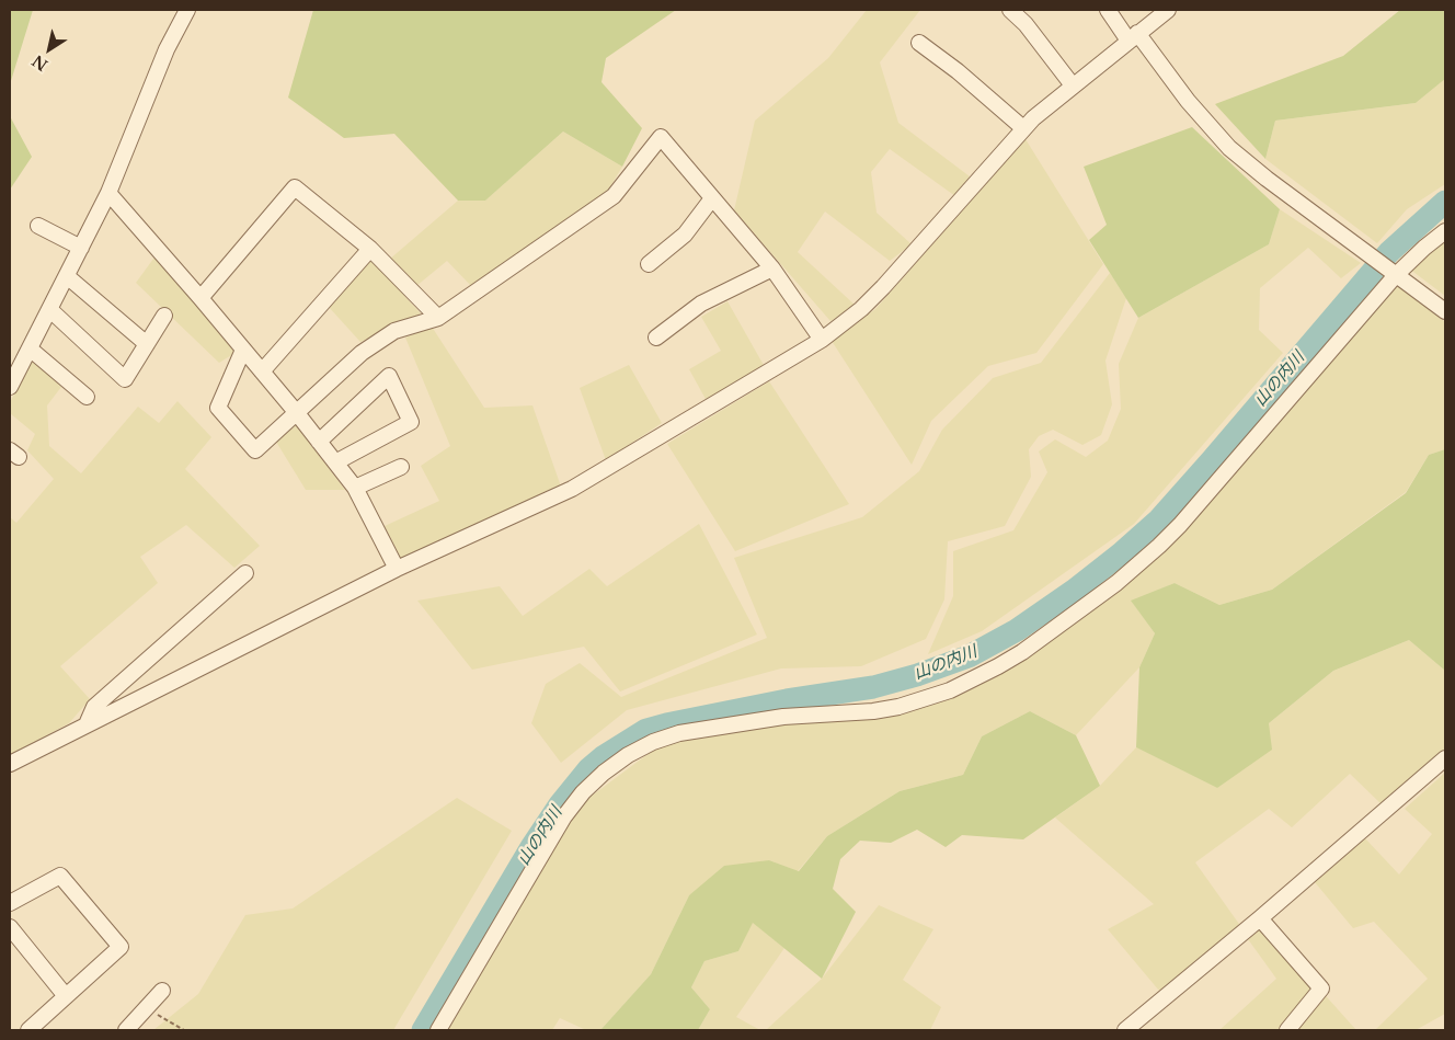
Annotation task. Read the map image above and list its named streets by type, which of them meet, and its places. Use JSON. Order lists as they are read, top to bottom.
{
  "water": ["山の内川"],
  "north": "bottom left"
}
